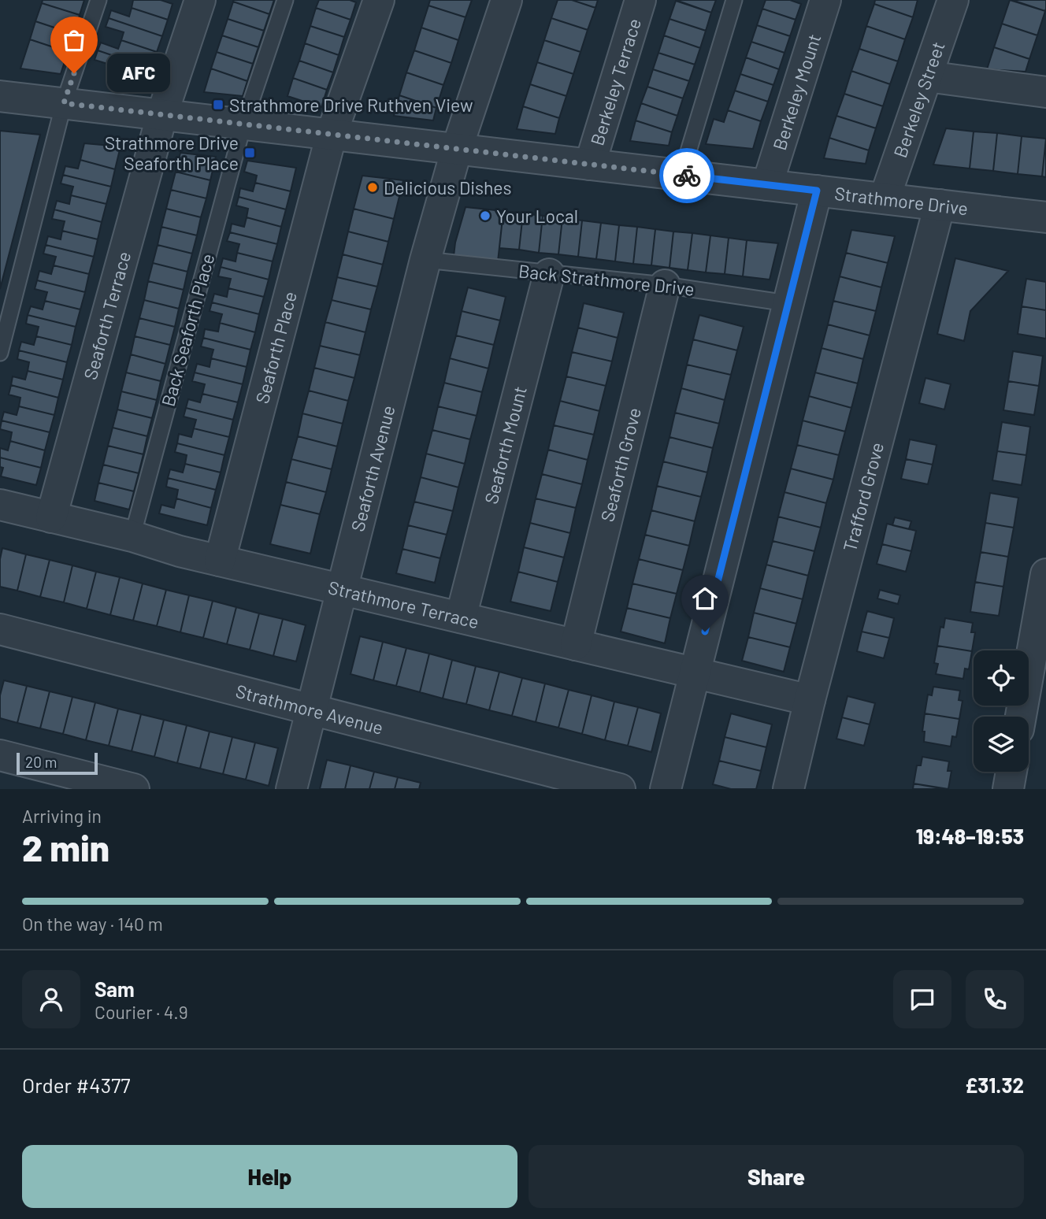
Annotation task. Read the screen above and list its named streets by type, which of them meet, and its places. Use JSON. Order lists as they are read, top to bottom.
{
  "streets": {
    "street": [
      "Berkeley Terrace",
      "Berkeley Mount",
      "Berkeley Street",
      "Strathmore Drive",
      "Seaforth Terrace",
      "Seaforth Place",
      "Seaforth Mount",
      "Seaforth Grove",
      "Seaforth Avenue",
      "Trafford Grove",
      "Strathmore Terrace",
      "Strathmore Avenue"
    ],
    "lane": ["Back Strathmore Drive", "Back Seaforth Place"]
  },
  "crossings": [
    ["Berkeley Terrace", "Strathmore Drive"],
    ["Berkeley Mount", "Strathmore Drive"],
    ["Berkeley Street", "Strathmore Drive"],
    ["Strathmore Drive", "Seaforth Terrace"],
    ["Strathmore Drive", "Back Seaforth Place"],
    ["Strathmore Drive", "Seaforth Place"],
    ["Strathmore Drive", "Seaforth Avenue"],
    ["Strathmore Drive", "Trafford Grove"],
    ["Back Strathmore Drive", "Seaforth Mount"],
    ["Back Strathmore Drive", "Seaforth Grove"],
    ["Back Strathmore Drive", "Seaforth Avenue"],
    ["Seaforth Terrace", "Strathmore Terrace"],
    ["Back Seaforth Place", "Strathmore Terrace"],
    ["Seaforth Place", "Strathmore Terrace"],
    ["Seaforth Mount", "Strathmore Terrace"],
    ["Seaforth Grove", "Strathmore Terrace"],
    ["Seaforth Avenue", "Strathmore Terrace"],
    ["Seaforth Avenue", "Strathmore Avenue"],
    ["Trafford Grove", "Strathmore Terrace"]
  ],
  "places": {
    "other": ["AFC", "Delicious Dishes", "Your Local"],
    "transit": ["Strathmore Drive Ruthven View", "Strathmore Drive Seaforth Place"]
  },
  "scale_bar": "20 m",
  "page": {
    "bubble": "AFC",
    "scale": "20 m",
    "heading": ["2 min", "Arriving in", "19:48–19:53"],
    "panel": [
      "Sam",
      "Courier · 4.9",
      "Order #4377",
      "£31.32"
    ],
    "bar": "On the way · 140 m",
    "buttons": ["Help", "Share"]
  }
}
